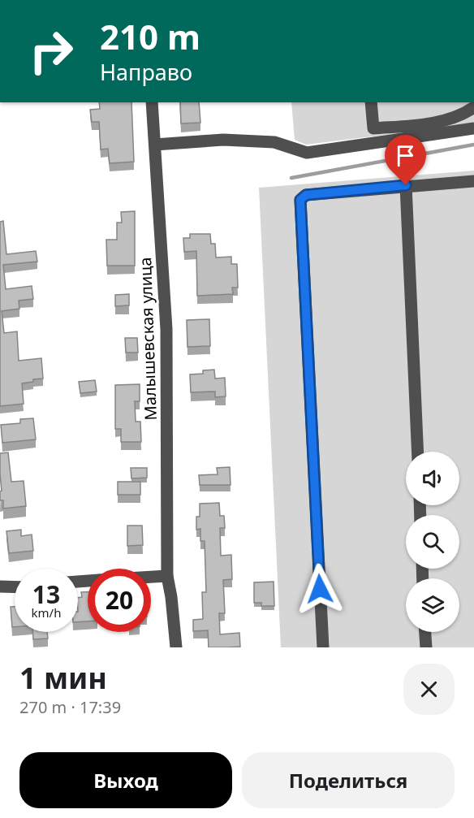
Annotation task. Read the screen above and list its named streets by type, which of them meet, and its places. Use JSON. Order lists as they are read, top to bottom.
{
  "streets": {
    "street": ["Малышевская улица"]
  },
  "page": {
    "turn": ["210 m", "Направо"],
    "speed": "13 km/h",
    "limit": "20",
    "heading": ["1 мин", "270 m · 17:39"],
    "buttons": ["Выход", "Поделиться"]
  }
}
